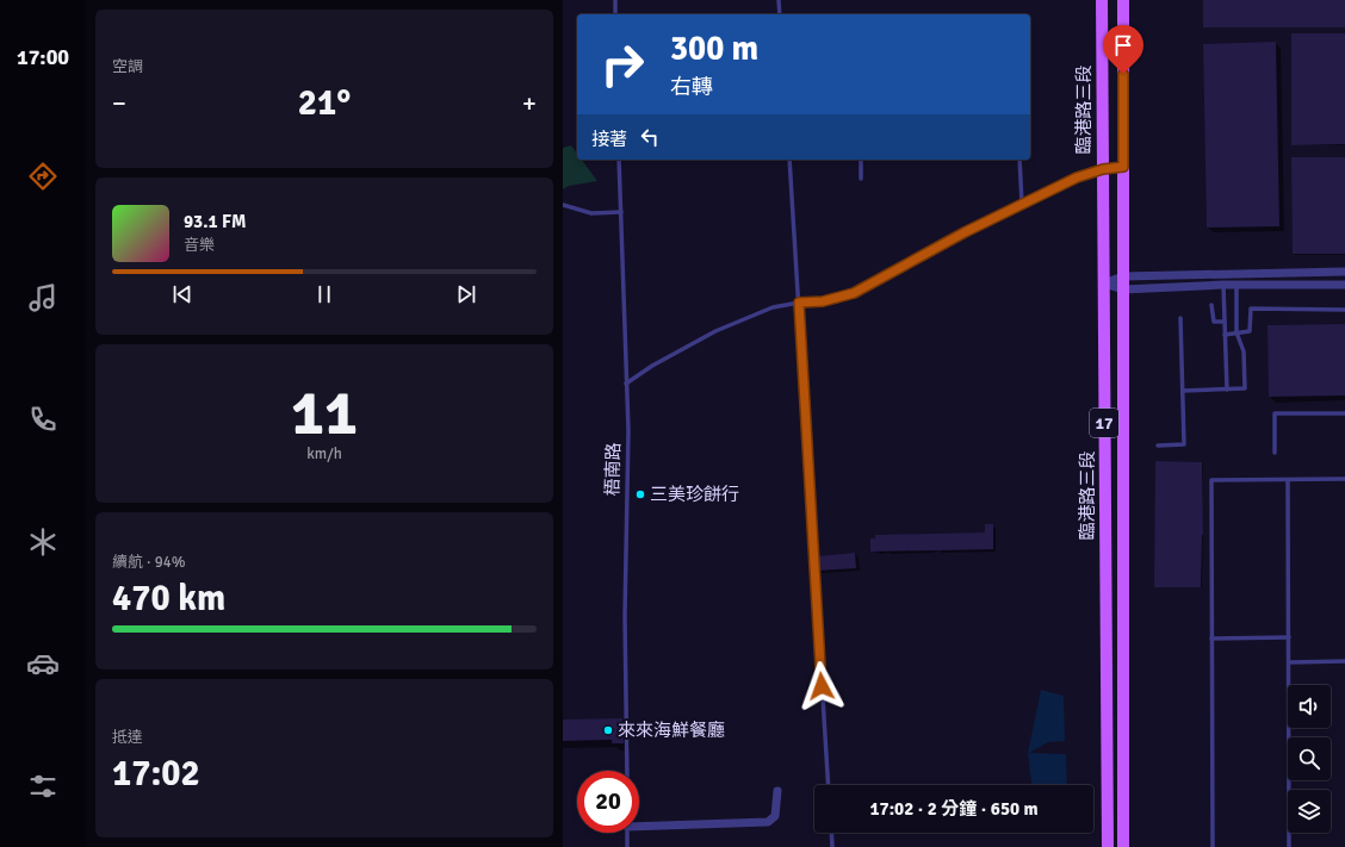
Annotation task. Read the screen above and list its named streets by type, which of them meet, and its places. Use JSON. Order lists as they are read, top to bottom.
{
  "streets": {
    "main road": ["臨港路三段", "17"],
    "lane": ["梧南路"]
  },
  "places": ["三美珍餅行", "來來海鮮餐廳"],
  "page": {
    "tabs": "17:00",
    "tile": [
      "空調",
      ["11", "km/h"],
      ["續航 · 94%", "470 km"],
      ["抵達", "17:02"]
    ],
    "turn": ["300 m", "右轉"],
    "heat": ["−", "21°", "+"],
    "then": "接著",
    "song": ["93.1 FM", "音樂"],
    "limit": "20",
    "trip": "17:02 · 2 分鐘 · 650 m"
  }
}
